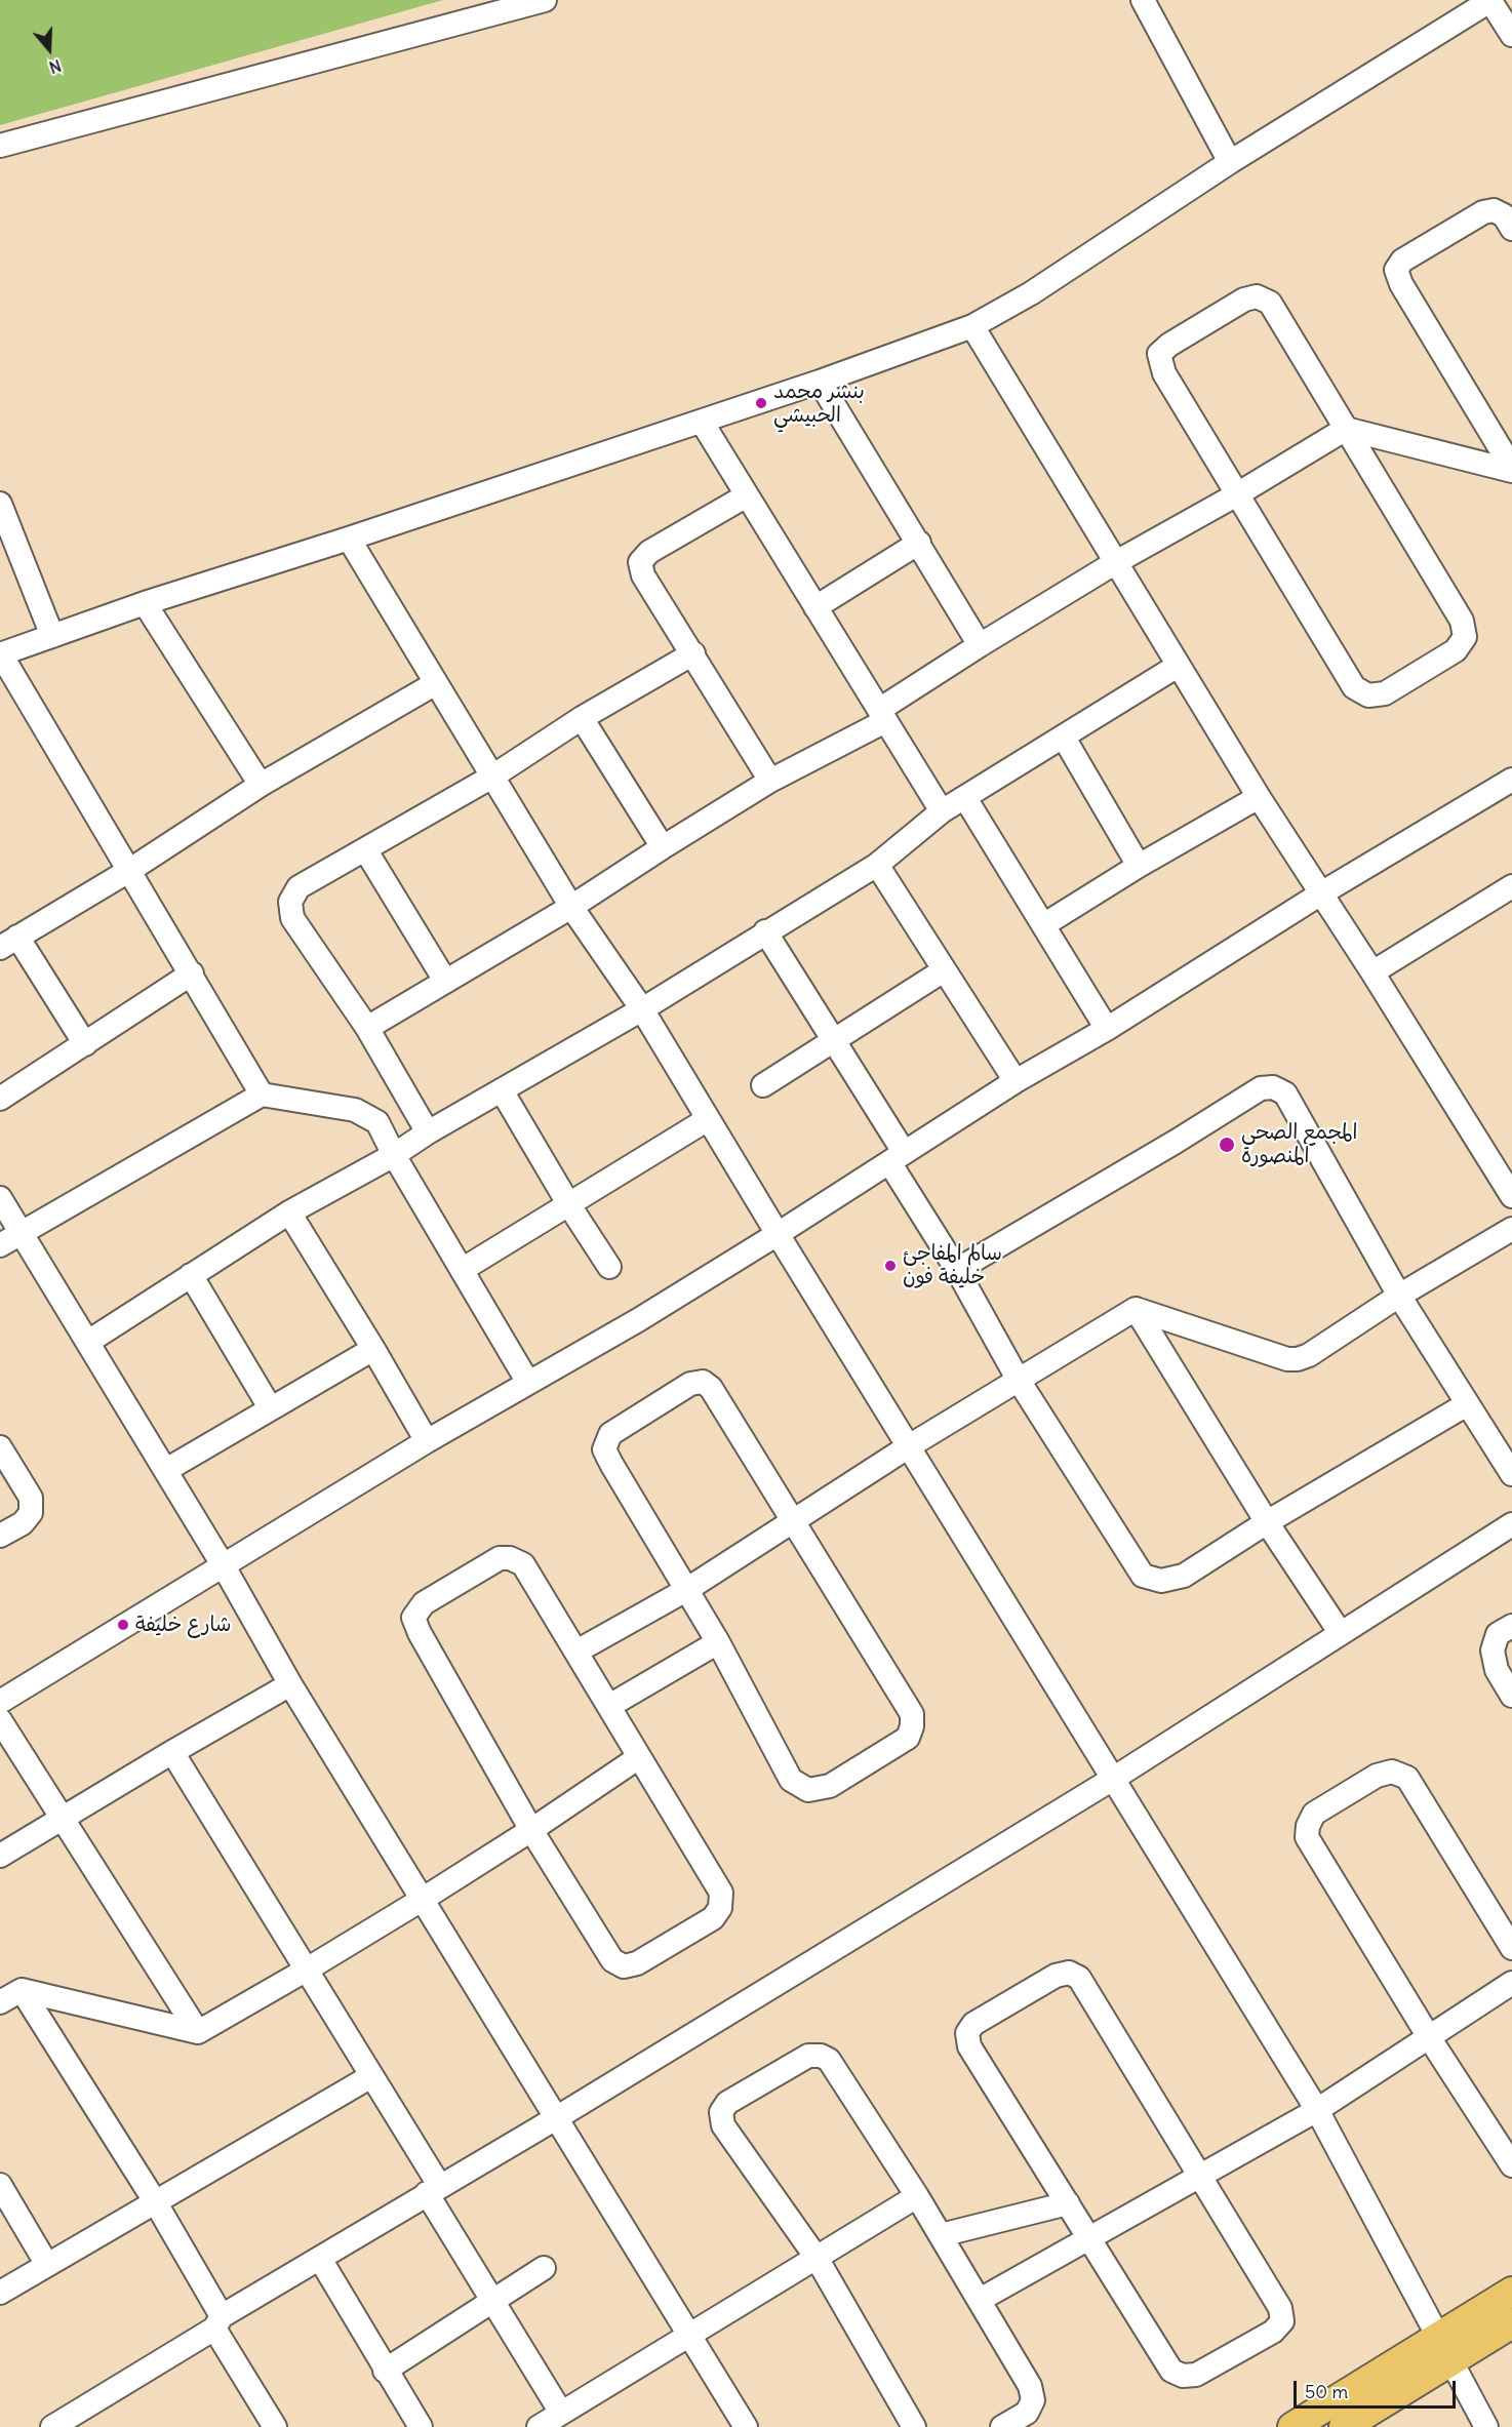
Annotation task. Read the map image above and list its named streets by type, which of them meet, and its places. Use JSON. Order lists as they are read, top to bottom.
{
  "places": [
    "بنشر محمد الحبيشي",
    "المجمع الصحي المنصورة",
    "سالم المفاجئ خليفة فون",
    "شارع خليفة"
  ],
  "scale_bar": "50 m",
  "north": "bottom"
}
